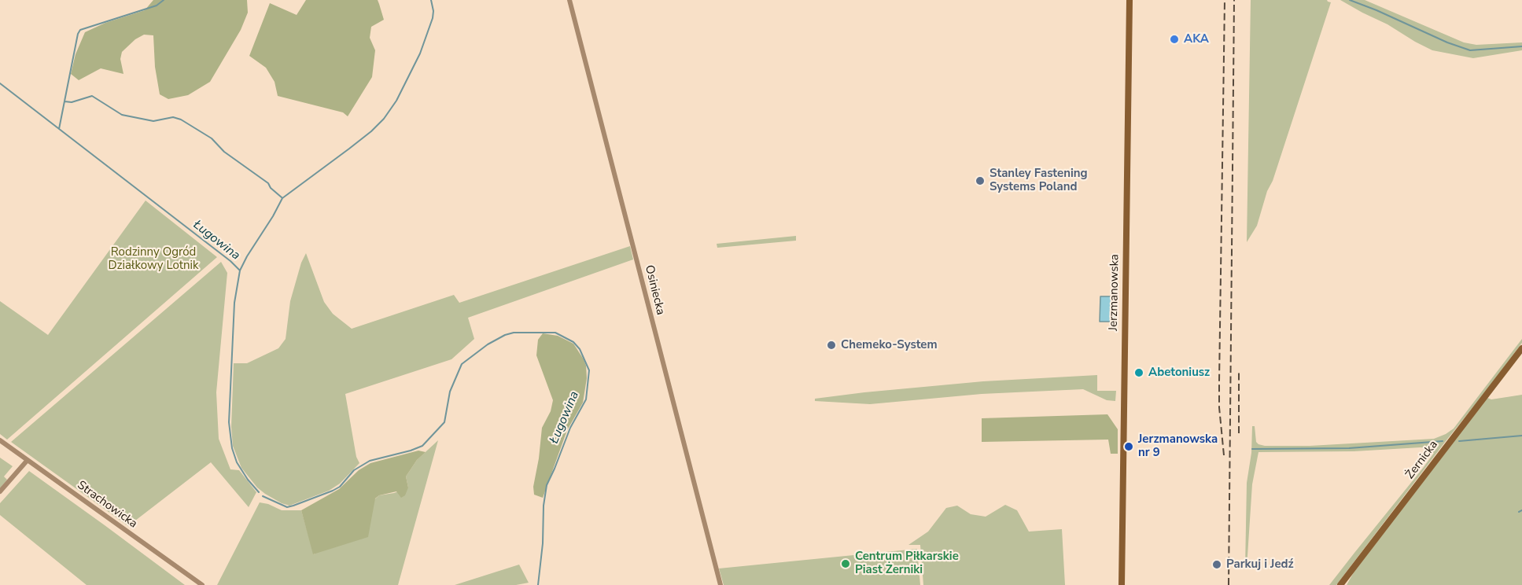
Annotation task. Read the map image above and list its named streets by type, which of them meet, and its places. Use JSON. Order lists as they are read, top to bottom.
{
  "streets": {
    "street": [
      "Osiniecka",
      "Jerzmanowska",
      "Żernicka",
      "Strachowicka"
    ]
  },
  "water": ["Ługowina"],
  "parks": ["Rodzinny Ogród Działkowy Lotnik"],
  "places": [
    "AKA",
    "Stanley Fastening Systems Poland",
    "Chemeko-System",
    "Abetoniusz",
    "Jerzmanowska nr 9",
    "Centrum Piłkarskie Piast Żerniki",
    "Parkuj i Jedź"
  ]
}
